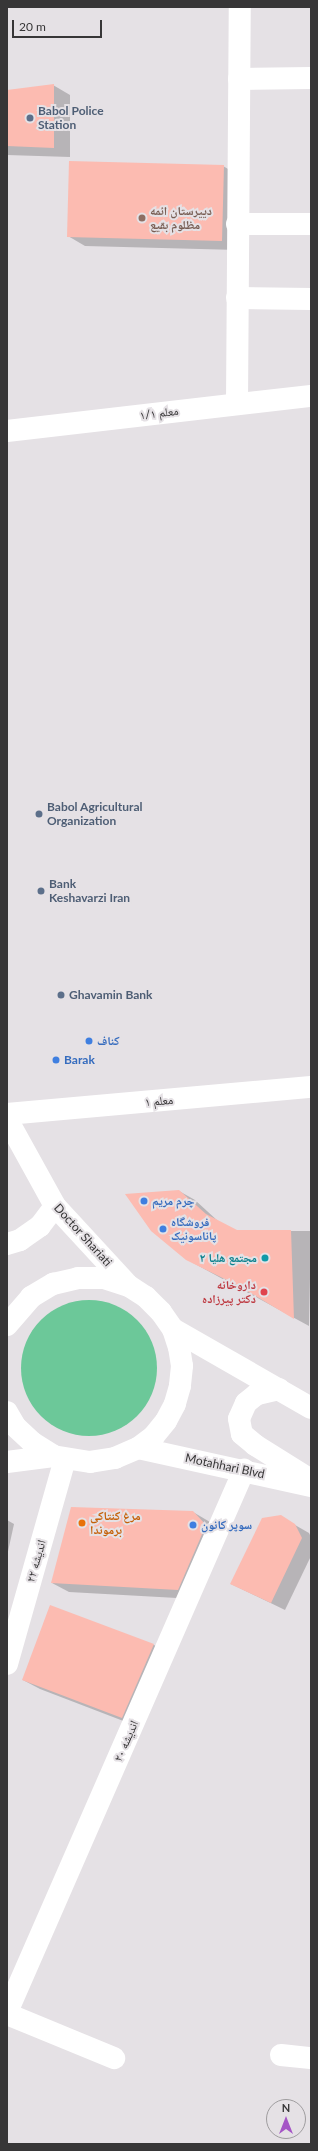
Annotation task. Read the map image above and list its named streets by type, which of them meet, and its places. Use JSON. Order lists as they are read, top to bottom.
{
  "streets": {
    "street": [
      "معلم ۱/۱",
      "معلم ۱",
      "Doctor Shariati",
      "Motahhari Blvd",
      "اندیشه ۲۲",
      "اندیشه ۲۰"
    ]
  },
  "crossings": [
    ["Motahhari Blvd", "اندیشه ۲۰"]
  ],
  "places": [
    "Babol Police Station",
    "دییرستان ائمه مظلوم بقیع",
    "Babol Agricultural Organization",
    "Bank Keshavarzi Iran",
    "Ghavamin Bank",
    "کناف",
    "Barak",
    "چرم مریم",
    "فروشگاه پاناسونیک",
    "مجتمع هلیا ۲",
    "داروخانه دکتر پیرزاده",
    "مرغ کنتاکی برموندا",
    "سوپر کانون"
  ],
  "scale_bar": "20 m",
  "north": "top"
}
